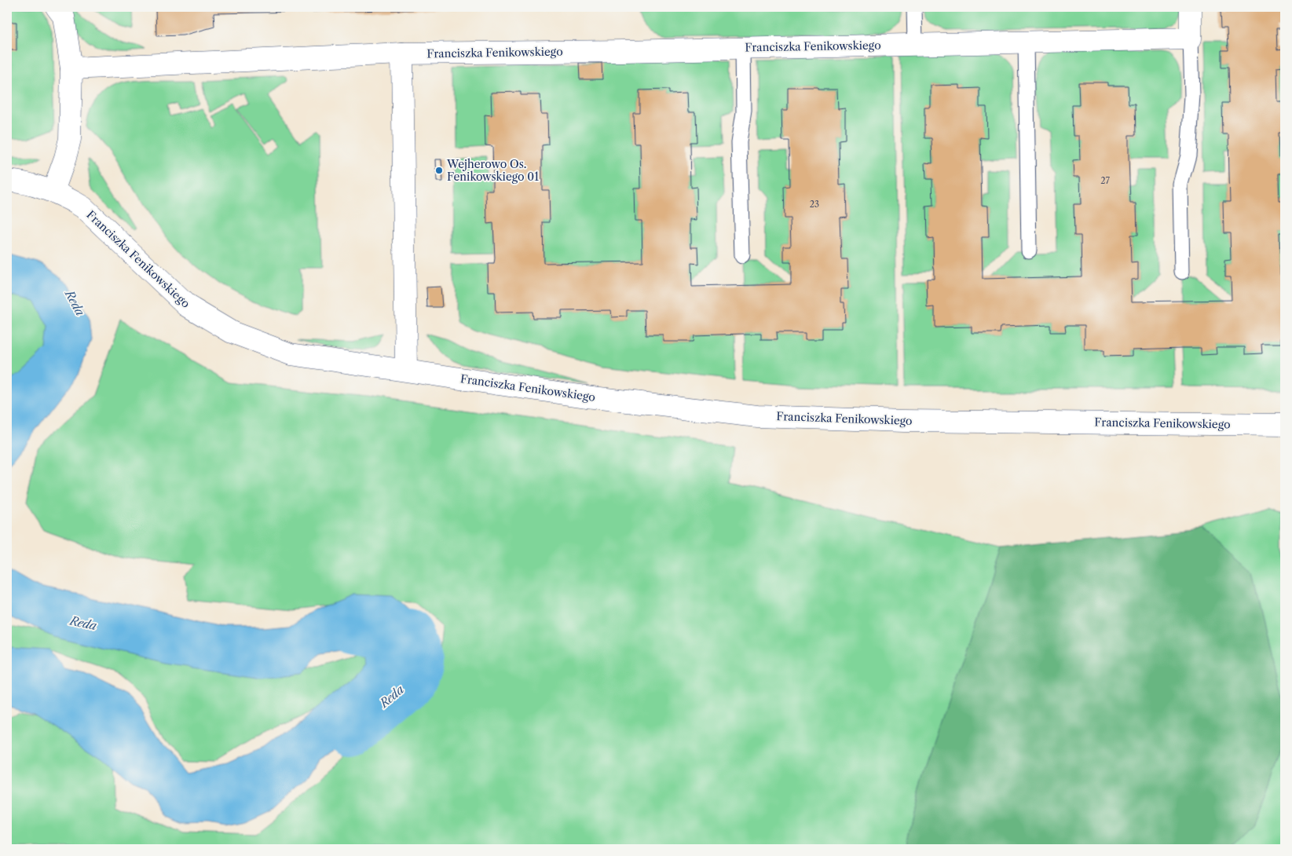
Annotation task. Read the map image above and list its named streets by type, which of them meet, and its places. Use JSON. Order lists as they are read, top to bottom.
{
  "streets": {
    "street": ["Franciszka Fenikowskiego"]
  },
  "water": ["Reda"],
  "places": ["Wejherowo Os. Fenikowskiego 01"],
  "house_numbers": ["27", "23"]
}
